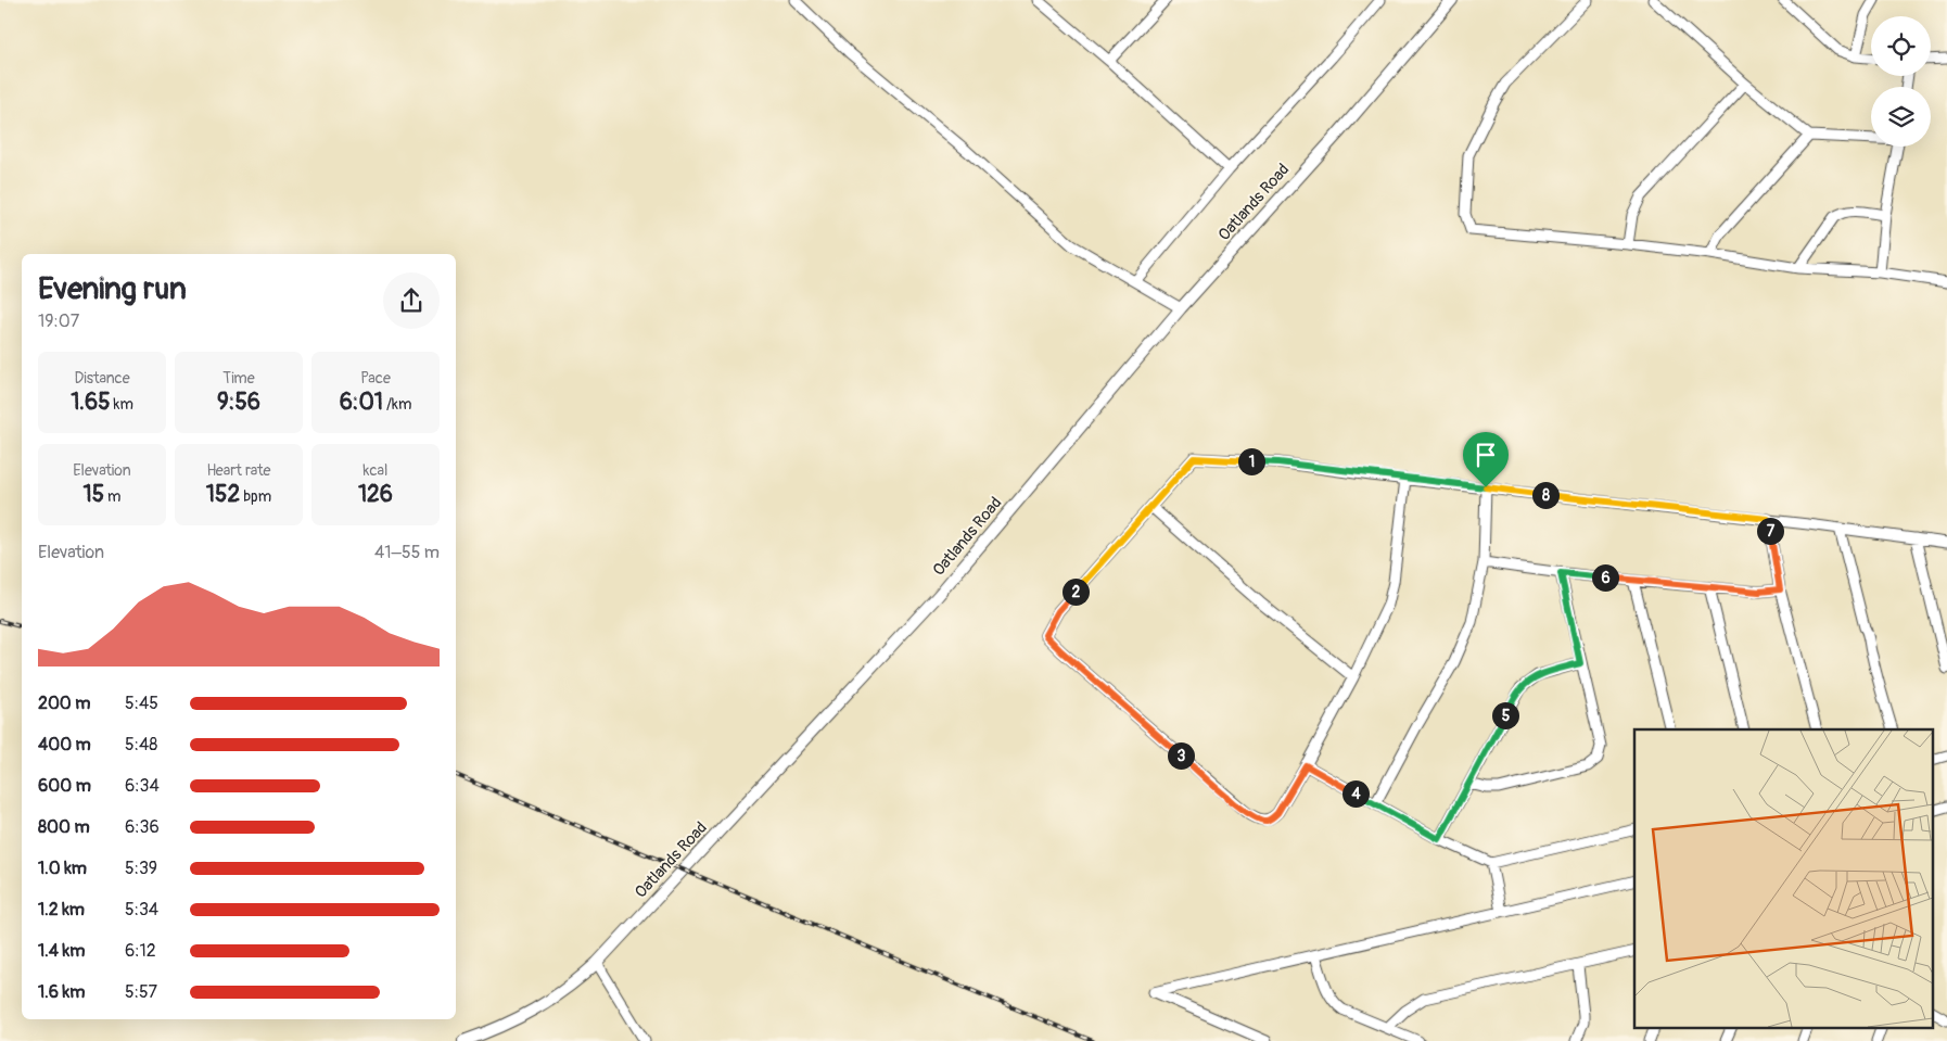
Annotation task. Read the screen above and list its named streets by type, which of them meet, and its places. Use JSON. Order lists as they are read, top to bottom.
{
  "streets": {
    "street": ["Oatlands Road"]
  },
  "page": {
    "heading": ["Evening run", "19:07"],
    "stats": [
      ["Distance", "1.65 km"],
      ["Time", "9:56"],
      ["Pace", "6:01 /km"],
      ["Elevation", "15 m"],
      ["Heart rate", "152 bpm"],
      ["kcal", "126"]
    ],
    "pins": [
      "1",
      "8",
      "7",
      "6",
      "2",
      "5",
      "3",
      "4"
    ],
    "chart": ["Elevation", "41–55 m"],
    "list": [
      {
        "name": "200 m",
        "note": "5:45"
      },
      {
        "name": "400 m",
        "note": "5:48"
      },
      {
        "name": "600 m",
        "note": "6:34"
      },
      {
        "name": "800 m",
        "note": "6:36"
      },
      {
        "name": "1.0 km",
        "note": "5:39"
      },
      {
        "name": "1.2 km",
        "note": "5:34"
      },
      {
        "name": "1.4 km",
        "note": "6:12"
      },
      {
        "name": "1.6 km",
        "note": "5:57"
      }
    ]
  }
}
